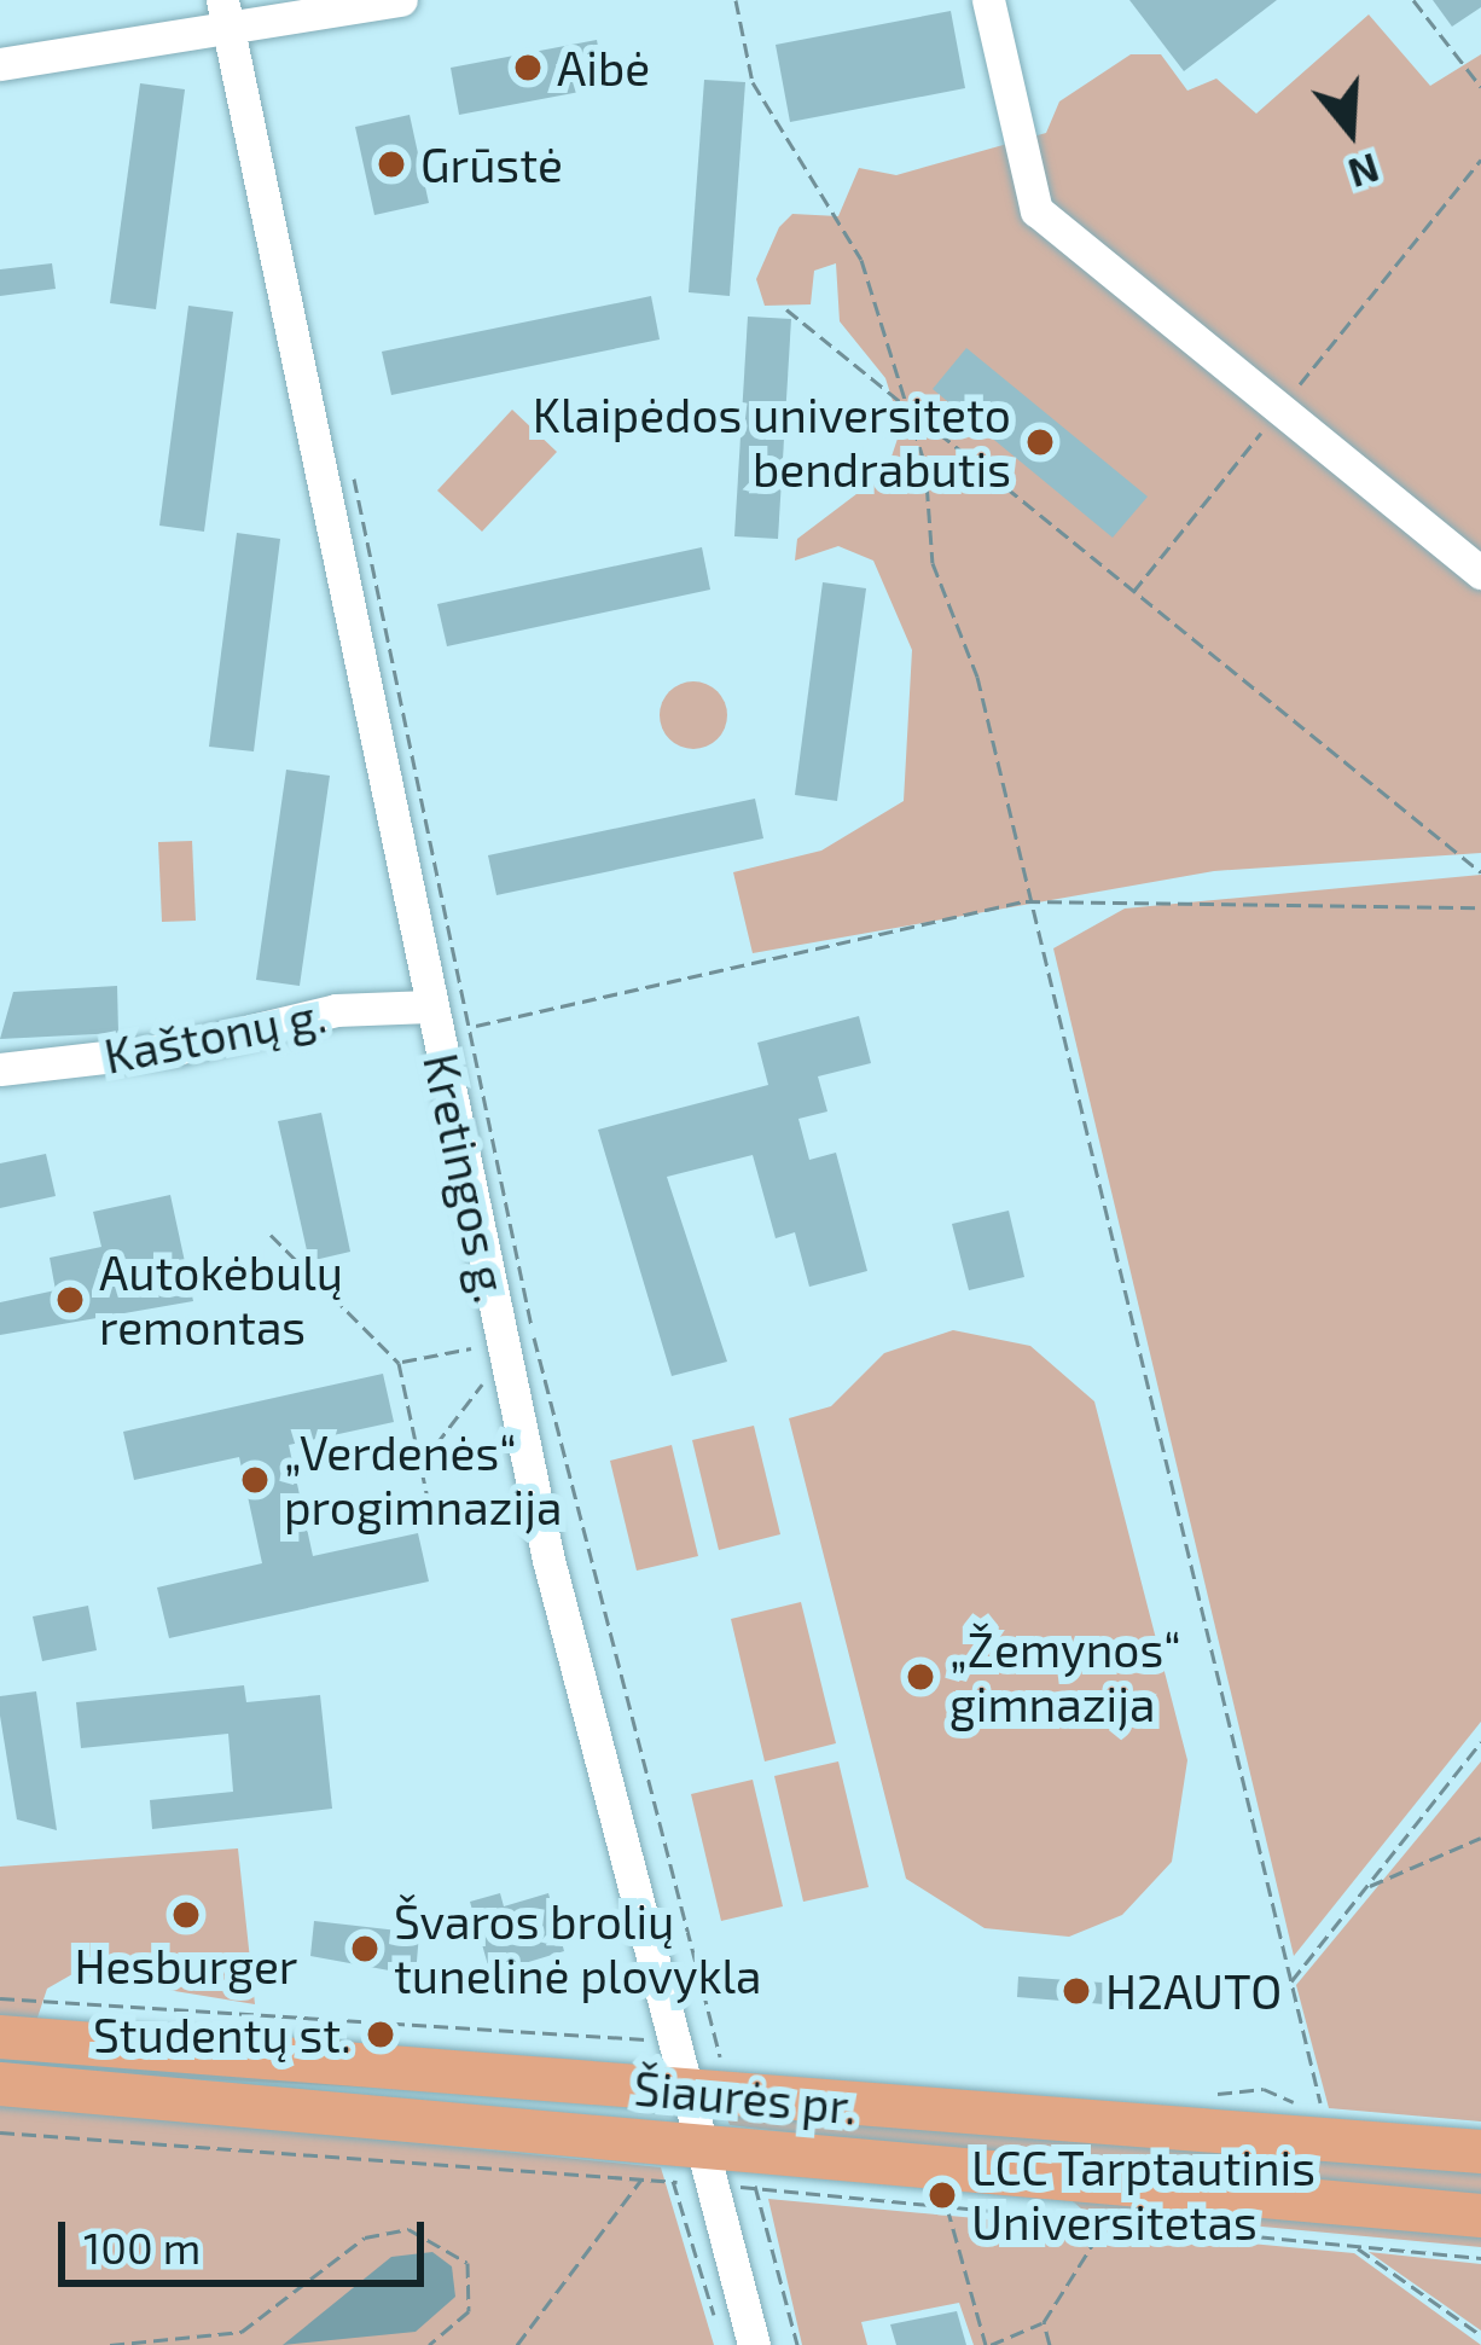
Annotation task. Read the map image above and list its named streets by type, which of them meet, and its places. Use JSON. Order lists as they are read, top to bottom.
{
  "streets": {
    "main road": ["Šiaurės pr."],
    "street": ["Kaštonų g.", "Kretingos g."]
  },
  "crossings": [
    ["Kaštonų g.", "Kretingos g."],
    ["Kretingos g.", "Šiaurės pr."]
  ],
  "places": [
    "Aibė",
    "Grūstė",
    "Klaipėdos universiteto bendrabutis",
    "Autokėbulų remontas",
    "„Verdenės“ progimnazija",
    "„Žemynos“ gimnazija",
    "Hesburger",
    "Švaros brolių tunelinė plovykla",
    "H2AUTO",
    "Studentų st.",
    "LCC Tarptautinis Universitetas"
  ],
  "scale_bar": "100 m",
  "north": "bottom"
}
